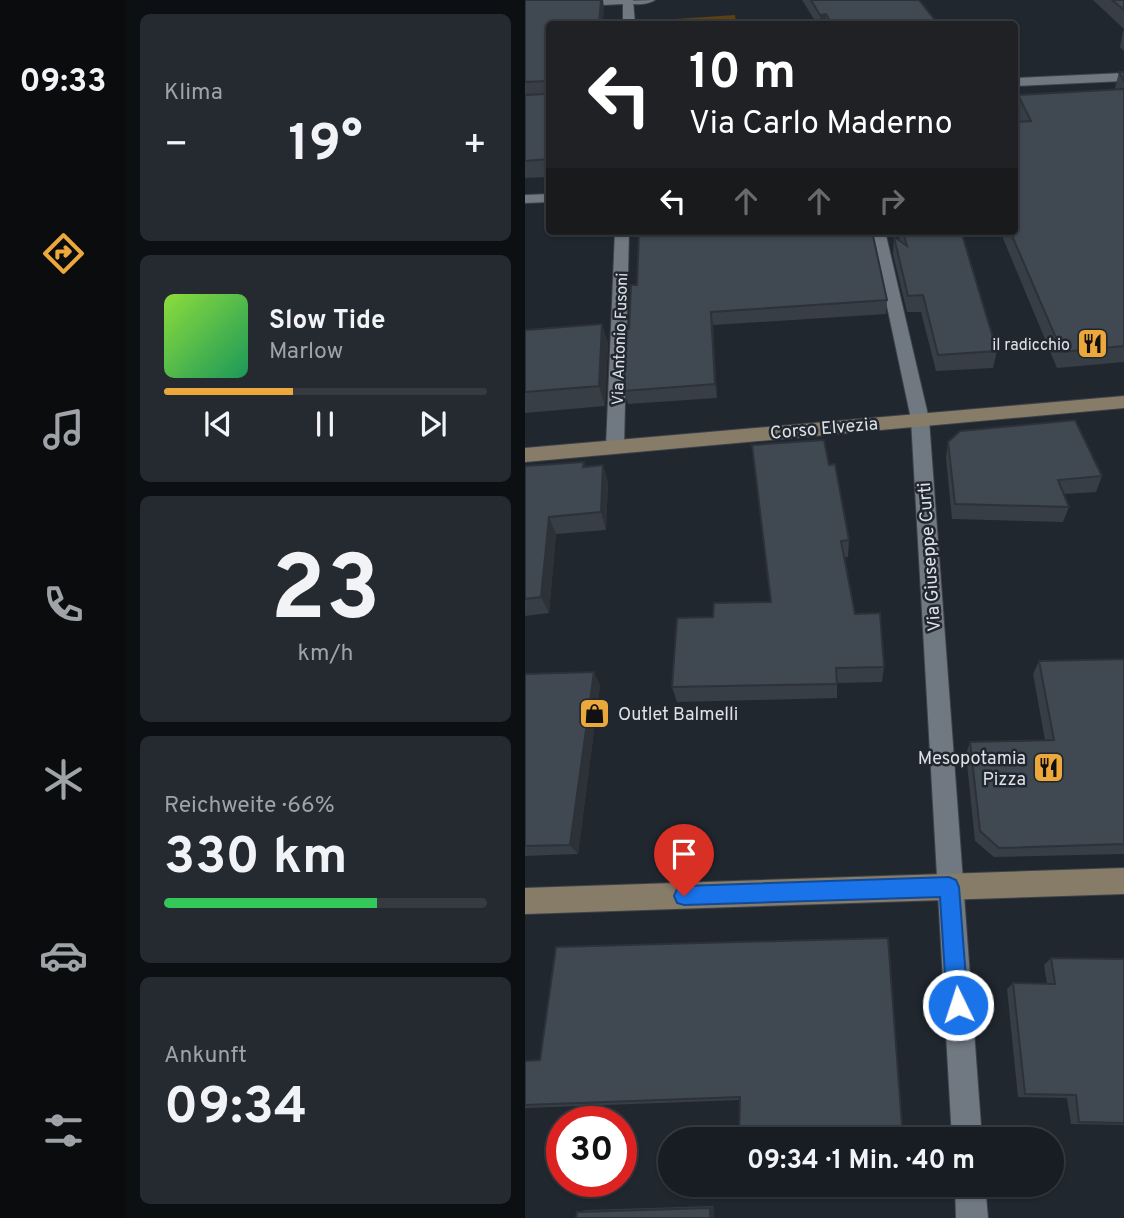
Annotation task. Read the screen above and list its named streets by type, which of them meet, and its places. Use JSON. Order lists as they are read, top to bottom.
{
  "streets": {
    "street": ["Via Antonio Fusoni", "Corso Elvezia", "Via Giuseppe Curti"]
  },
  "crossings": [
    ["Via Antonio Fusoni", "Corso Elvezia"],
    ["Corso Elvezia", "Via Giuseppe Curti"]
  ],
  "places": {
    "restaurant": ["il radicchio", "Mesopotamia Pizza"],
    "shop": ["Outlet Balmelli"]
  },
  "page": {
    "tabs": "09:33",
    "tile": [
      "Klima",
      ["23", "km/h"],
      ["Reichweite · 66%", "330 km"],
      ["Ankunft", "09:34"]
    ],
    "turn": ["10 m", "Via Carlo Maderno"],
    "heat": ["−", "19°", "+"],
    "song": ["Slow Tide", "Marlow"],
    "limit": "30",
    "trip": "09:34 · 1 Min. · 40 m"
  }
}
